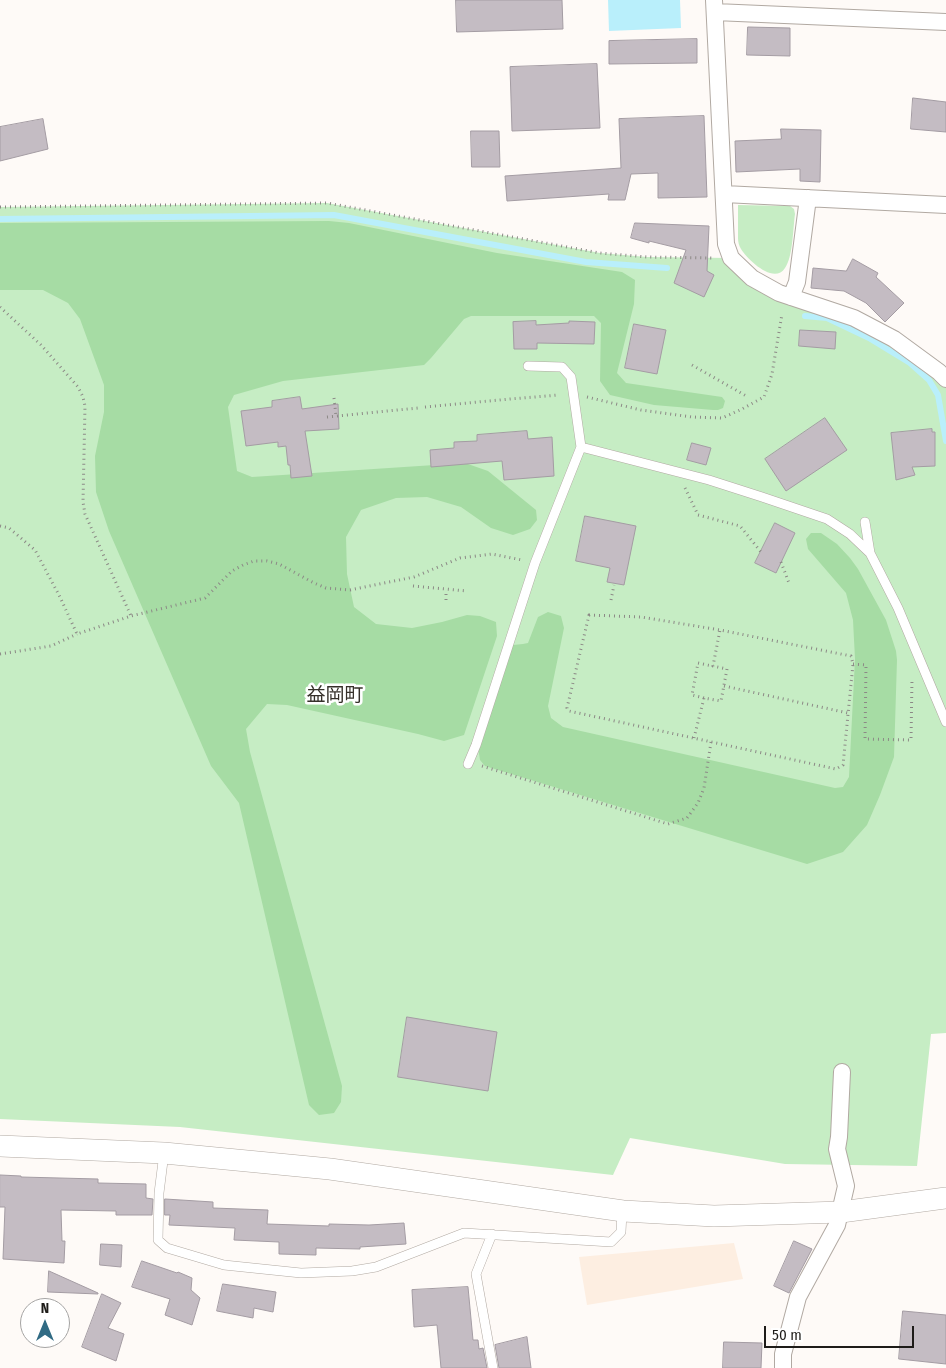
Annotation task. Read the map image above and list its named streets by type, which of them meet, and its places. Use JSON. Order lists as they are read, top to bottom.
{
  "districts": ["益岡町"],
  "scale_bar": "50 m",
  "north": "top"
}
